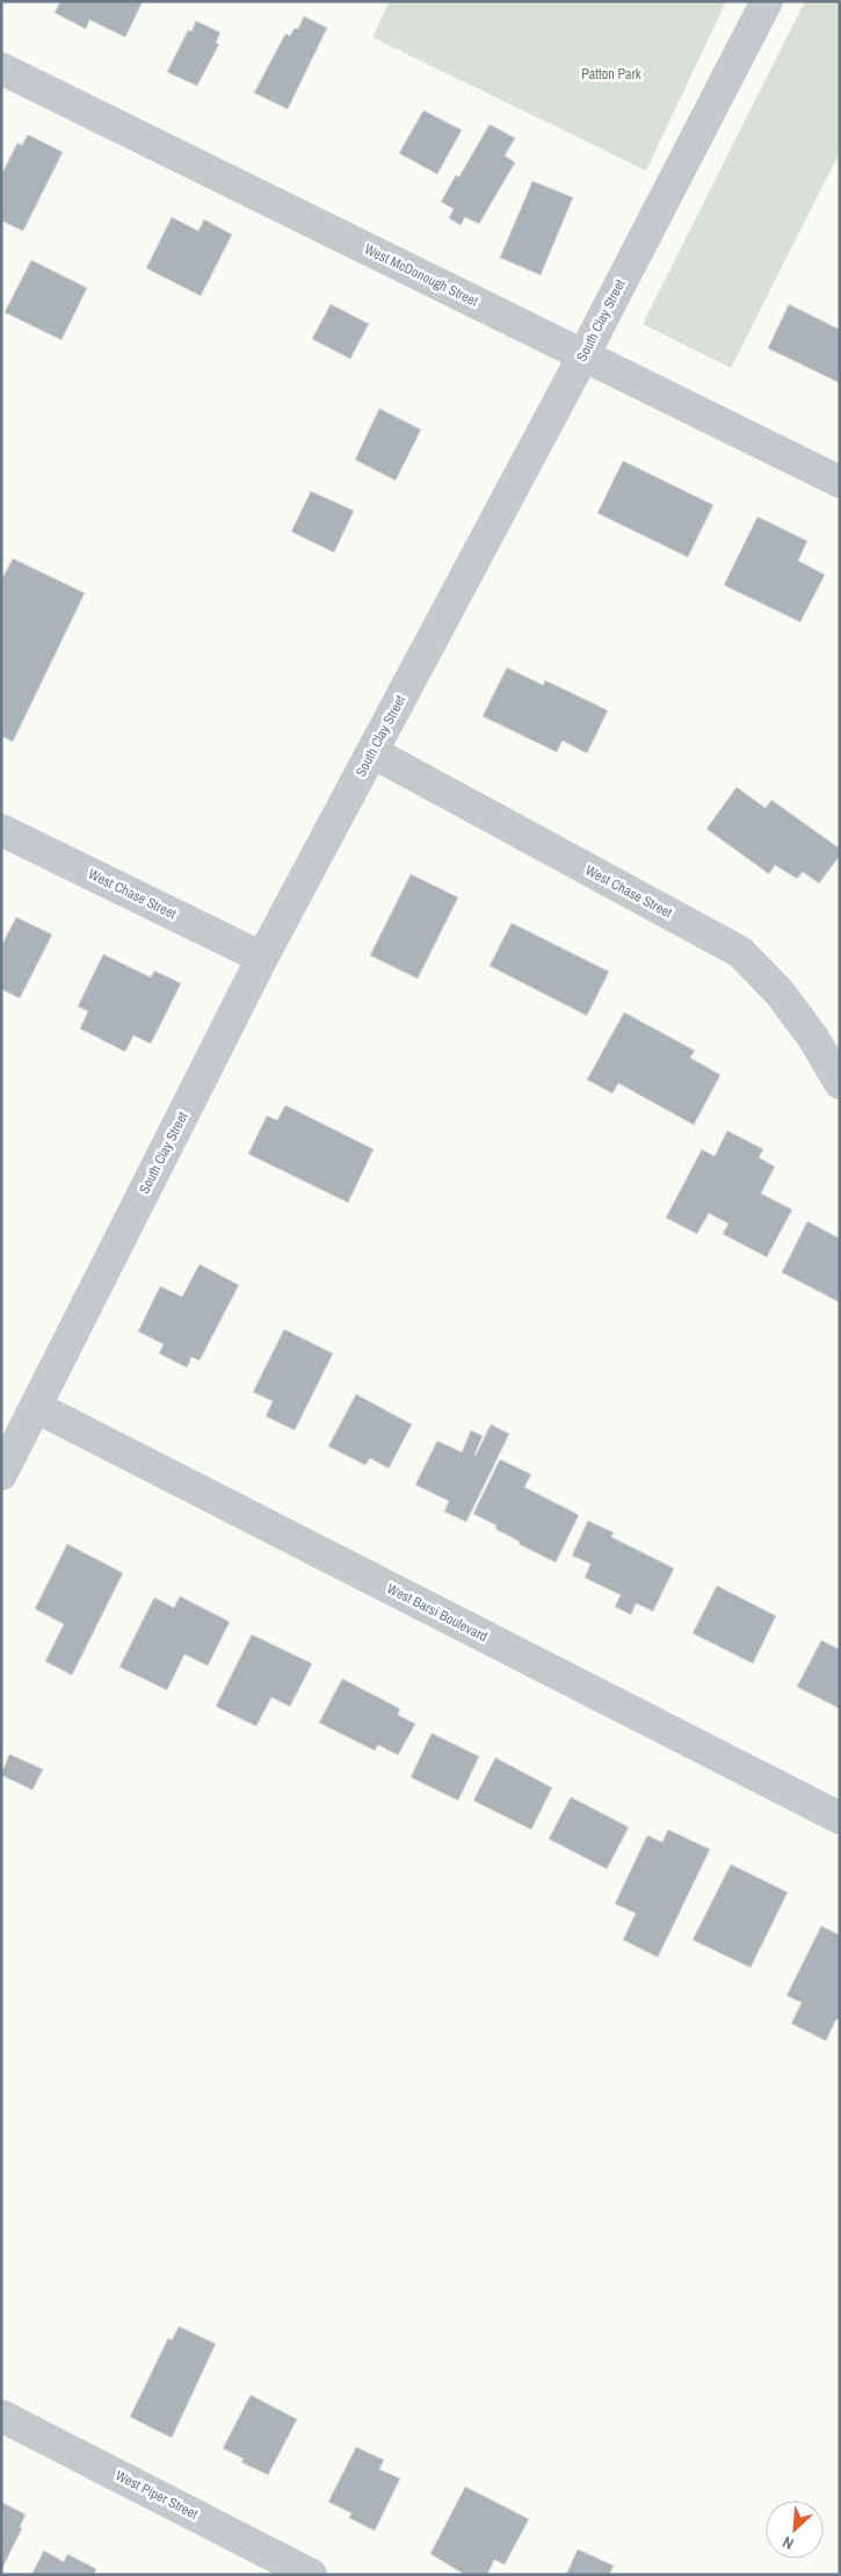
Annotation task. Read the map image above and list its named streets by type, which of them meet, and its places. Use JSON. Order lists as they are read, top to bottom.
{
  "streets": {
    "street": [
      "West McDonough Street",
      "South Clay Street",
      "West Chase Street",
      "West Barsi Boulevard",
      "West Piper Street"
    ]
  },
  "crossings": [
    ["West McDonough Street", "South Clay Street"],
    ["South Clay Street", "West Chase Street"],
    ["South Clay Street", "West Barsi Boulevard"]
  ],
  "parks": ["Patton Park"],
  "north": "bottom left"
}
